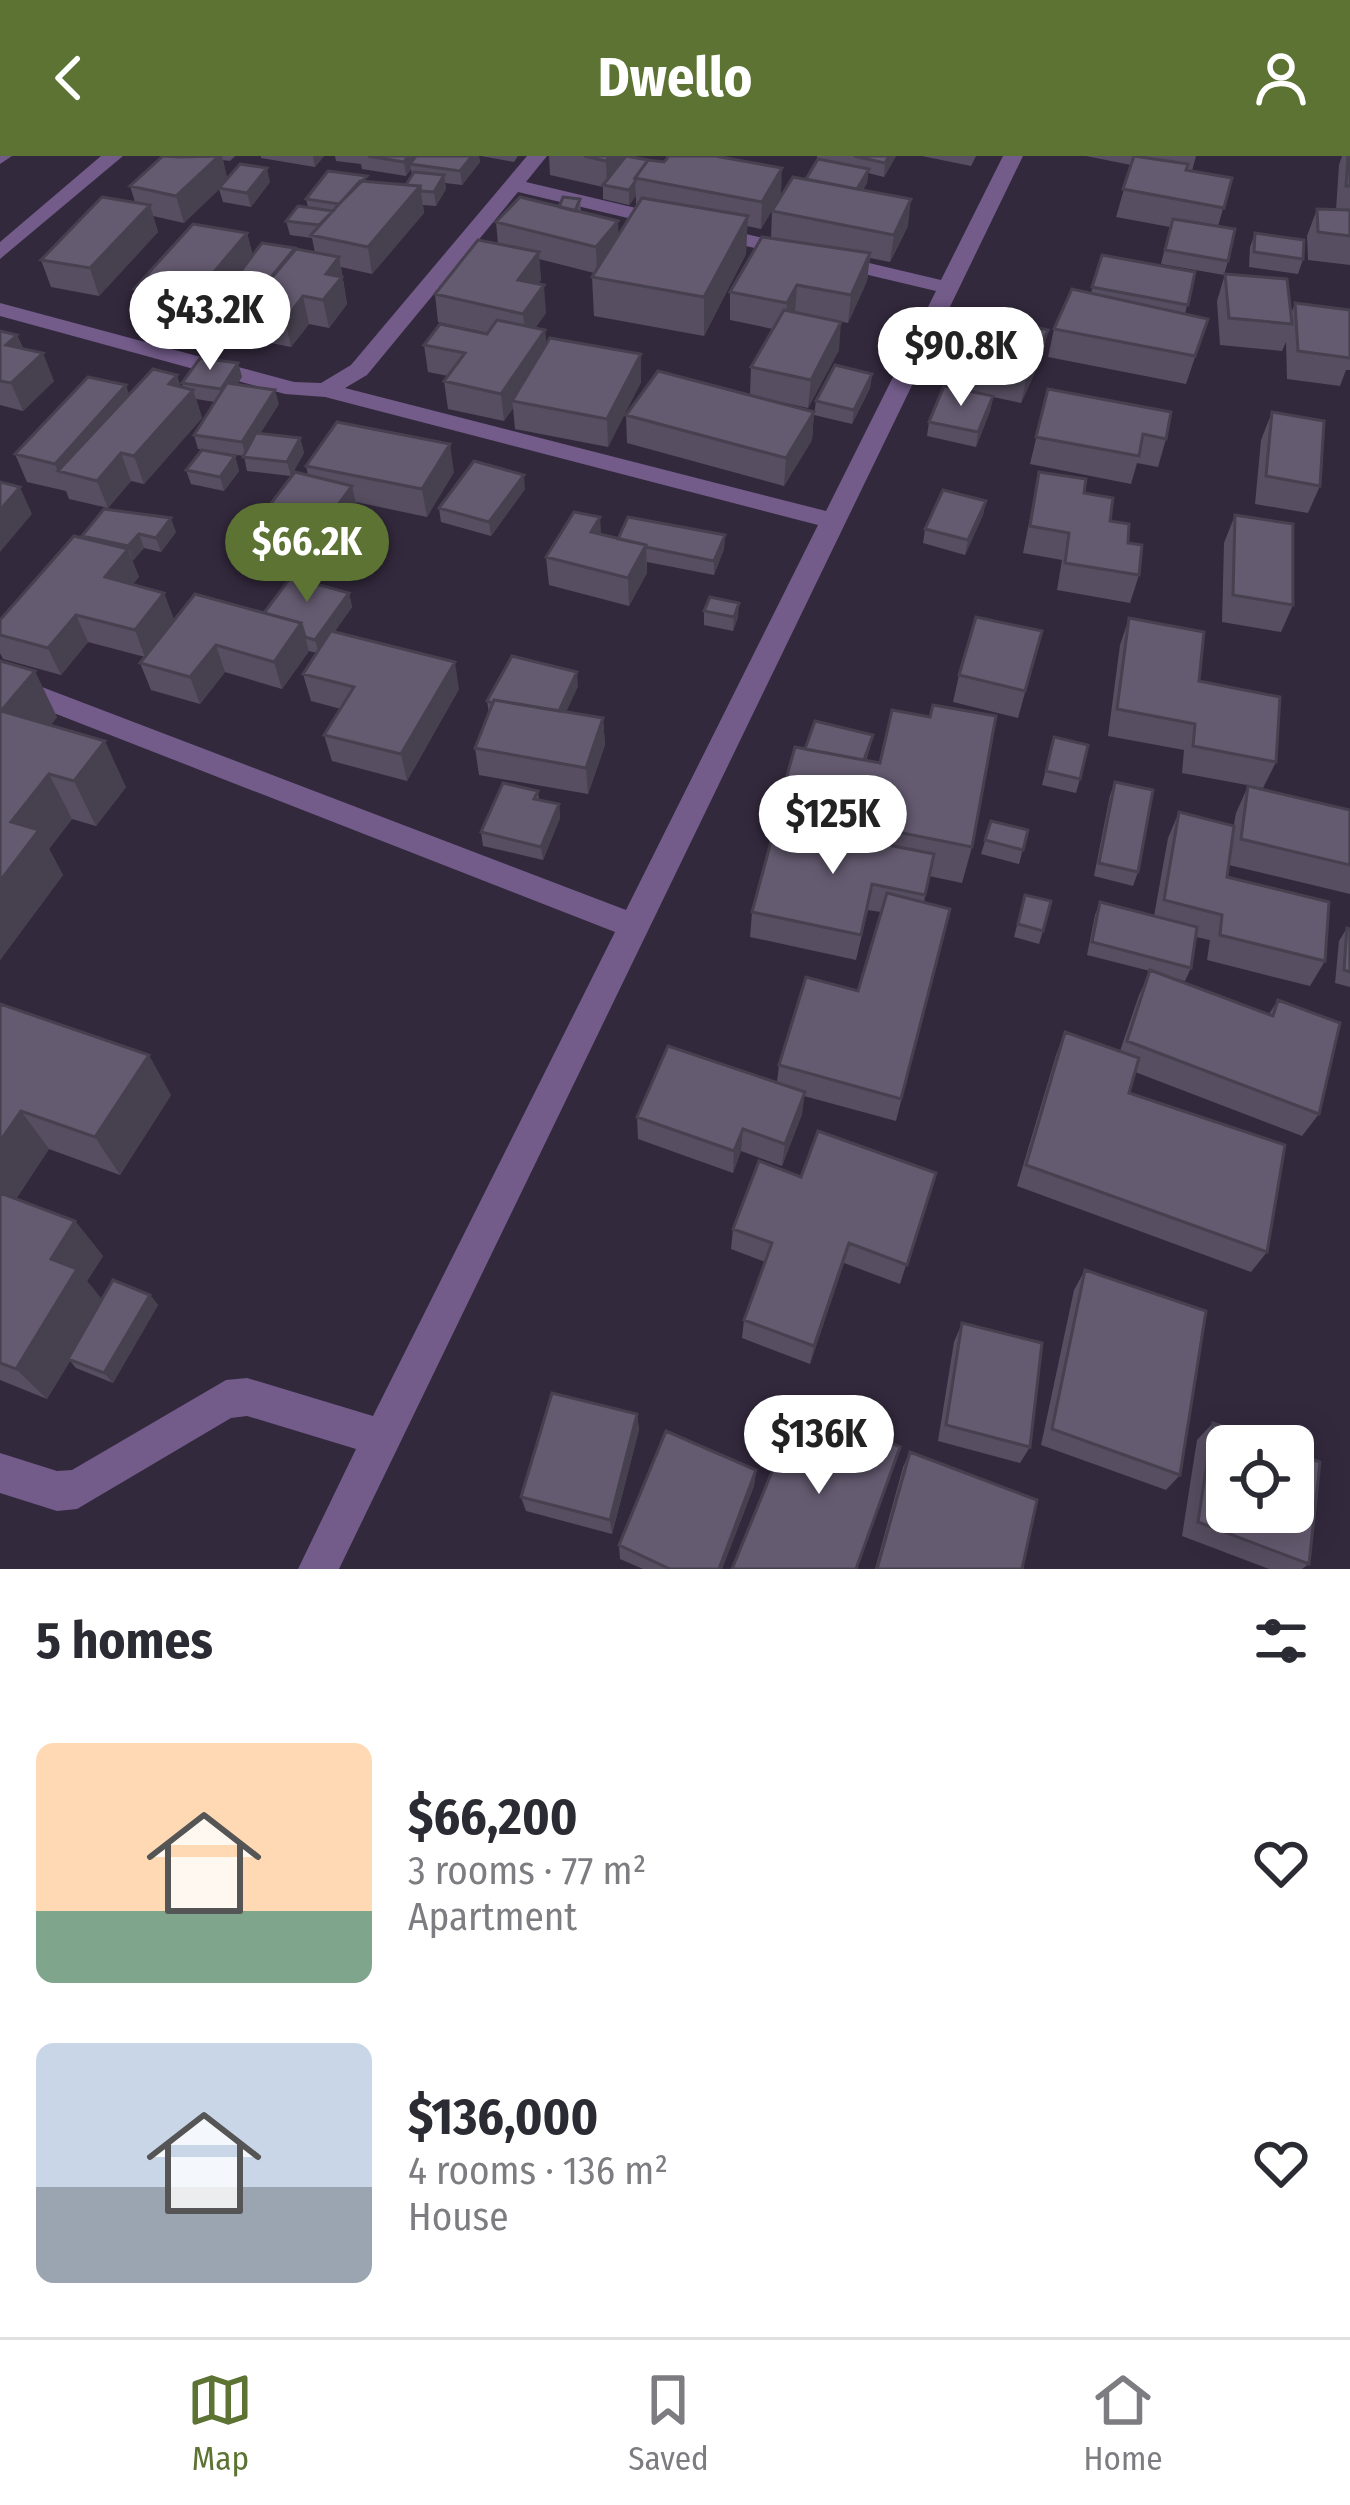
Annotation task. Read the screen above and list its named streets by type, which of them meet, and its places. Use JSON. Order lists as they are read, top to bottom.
{
  "page": {
    "header": "Dwello",
    "price": [
      "$43.2K",
      "$90.8K",
      "$66.2K",
      "$125K",
      "$136K"
    ],
    "heading": "5 homes",
    "list": [
      {
        "name": "$66,200",
        "note": "3 rooms · 77 m² · Apartment"
      },
      {
        "name": "$136,000",
        "note": "4 rooms · 136 m² · House"
      }
    ],
    "tabs": ["Map", "Saved", "Home"]
  }
}
